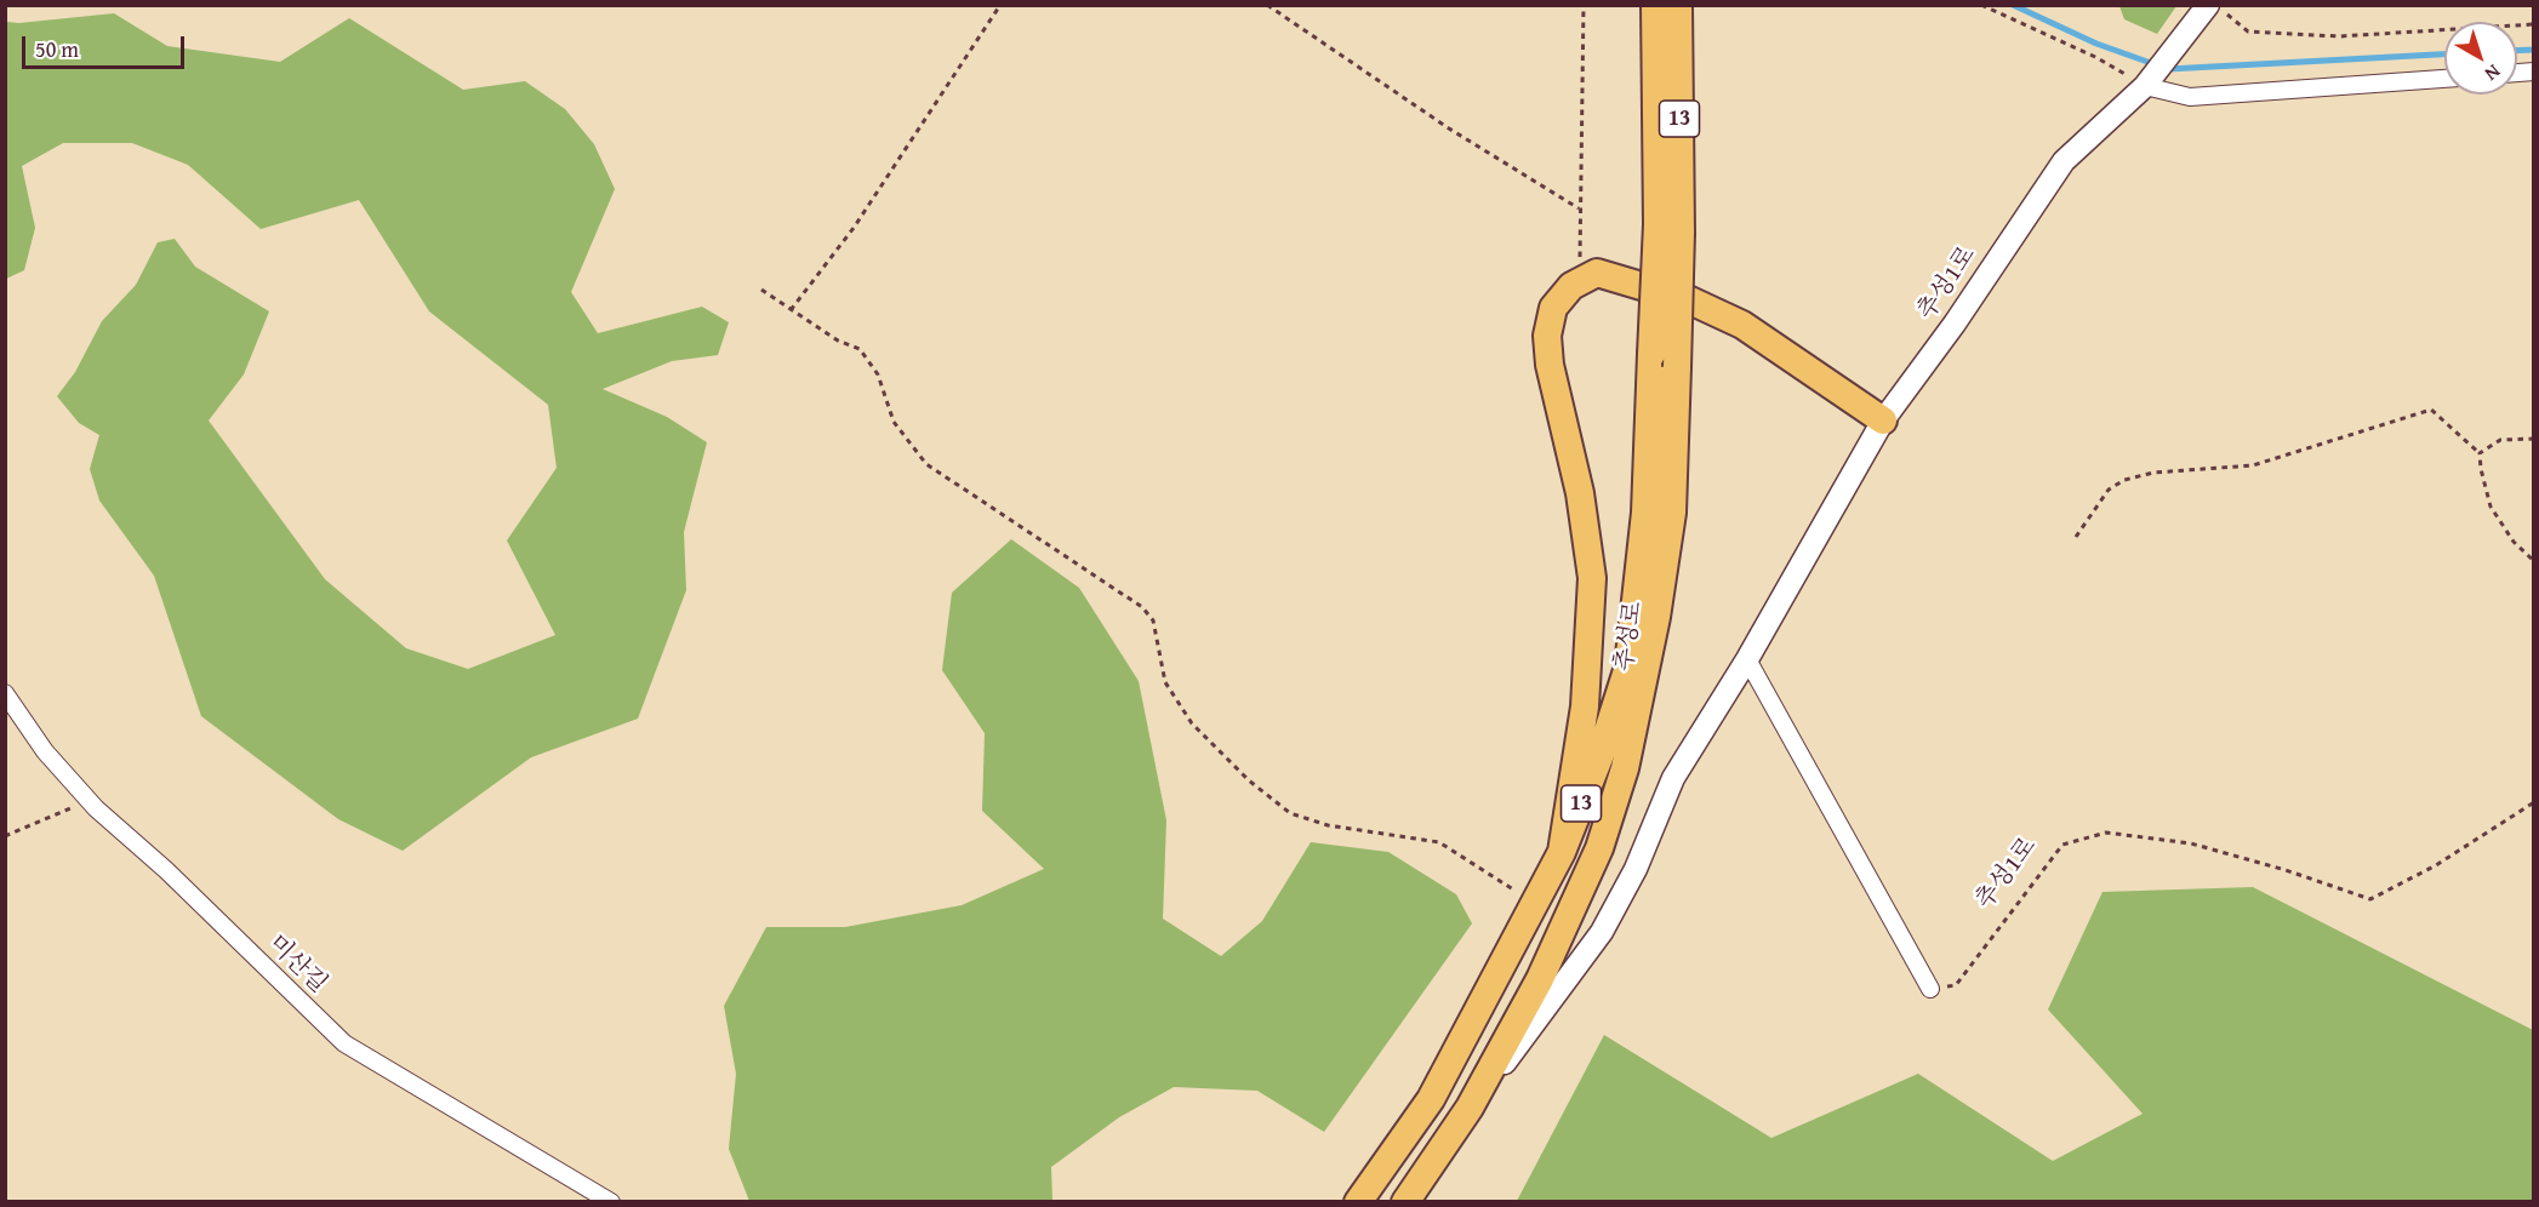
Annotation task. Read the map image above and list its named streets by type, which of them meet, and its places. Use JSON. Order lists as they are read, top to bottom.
{
  "streets": {
    "main road": ["13", "추성로"],
    "street": ["추성1로", "미산길"]
  },
  "crossings": [
    ["추성1로", "추성로"]
  ],
  "scale_bar": "50 m",
  "north": "bottom right"
}
